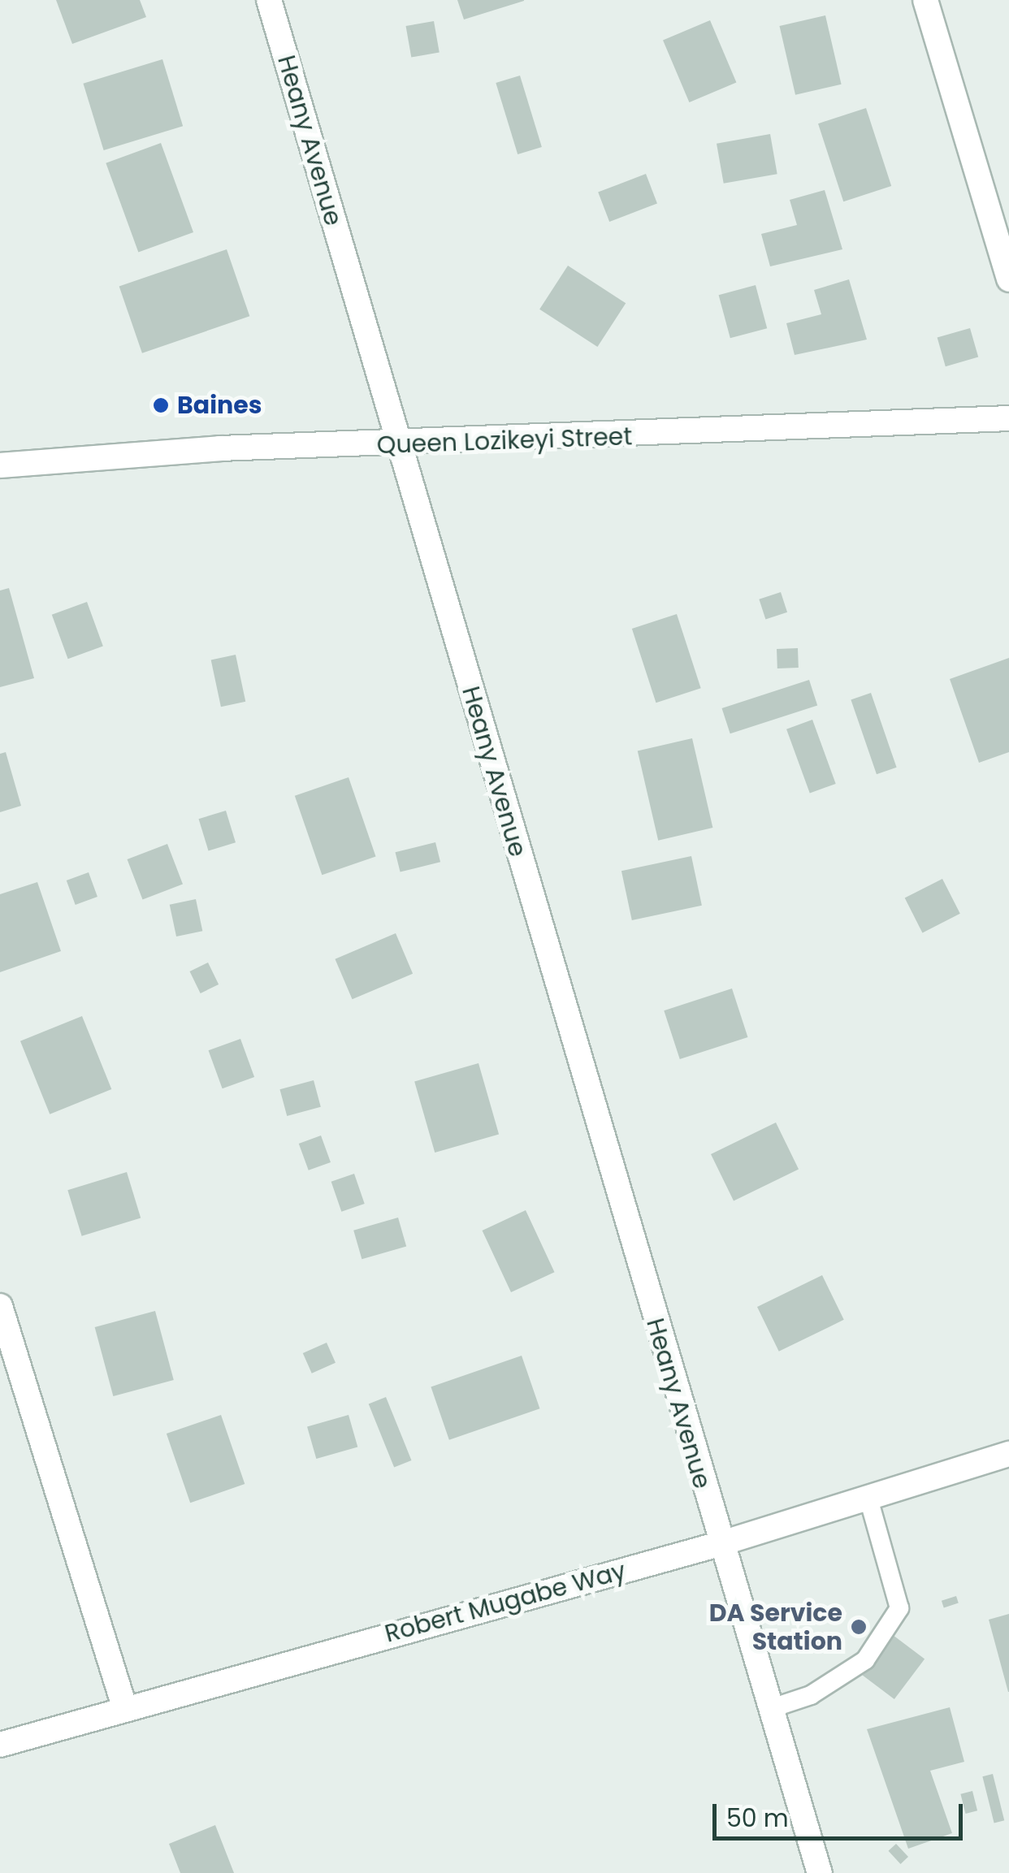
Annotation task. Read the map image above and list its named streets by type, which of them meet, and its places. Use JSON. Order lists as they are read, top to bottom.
{
  "streets": {
    "street": ["Heany Avenue", "Queen Lozikeyi Street", "Robert Mugabe Way"]
  },
  "crossings": [
    ["Heany Avenue", "Queen Lozikeyi Street"],
    ["Heany Avenue", "Robert Mugabe Way"]
  ],
  "places": ["Baines", "DA Service Station"],
  "scale_bar": "50 m"
}
